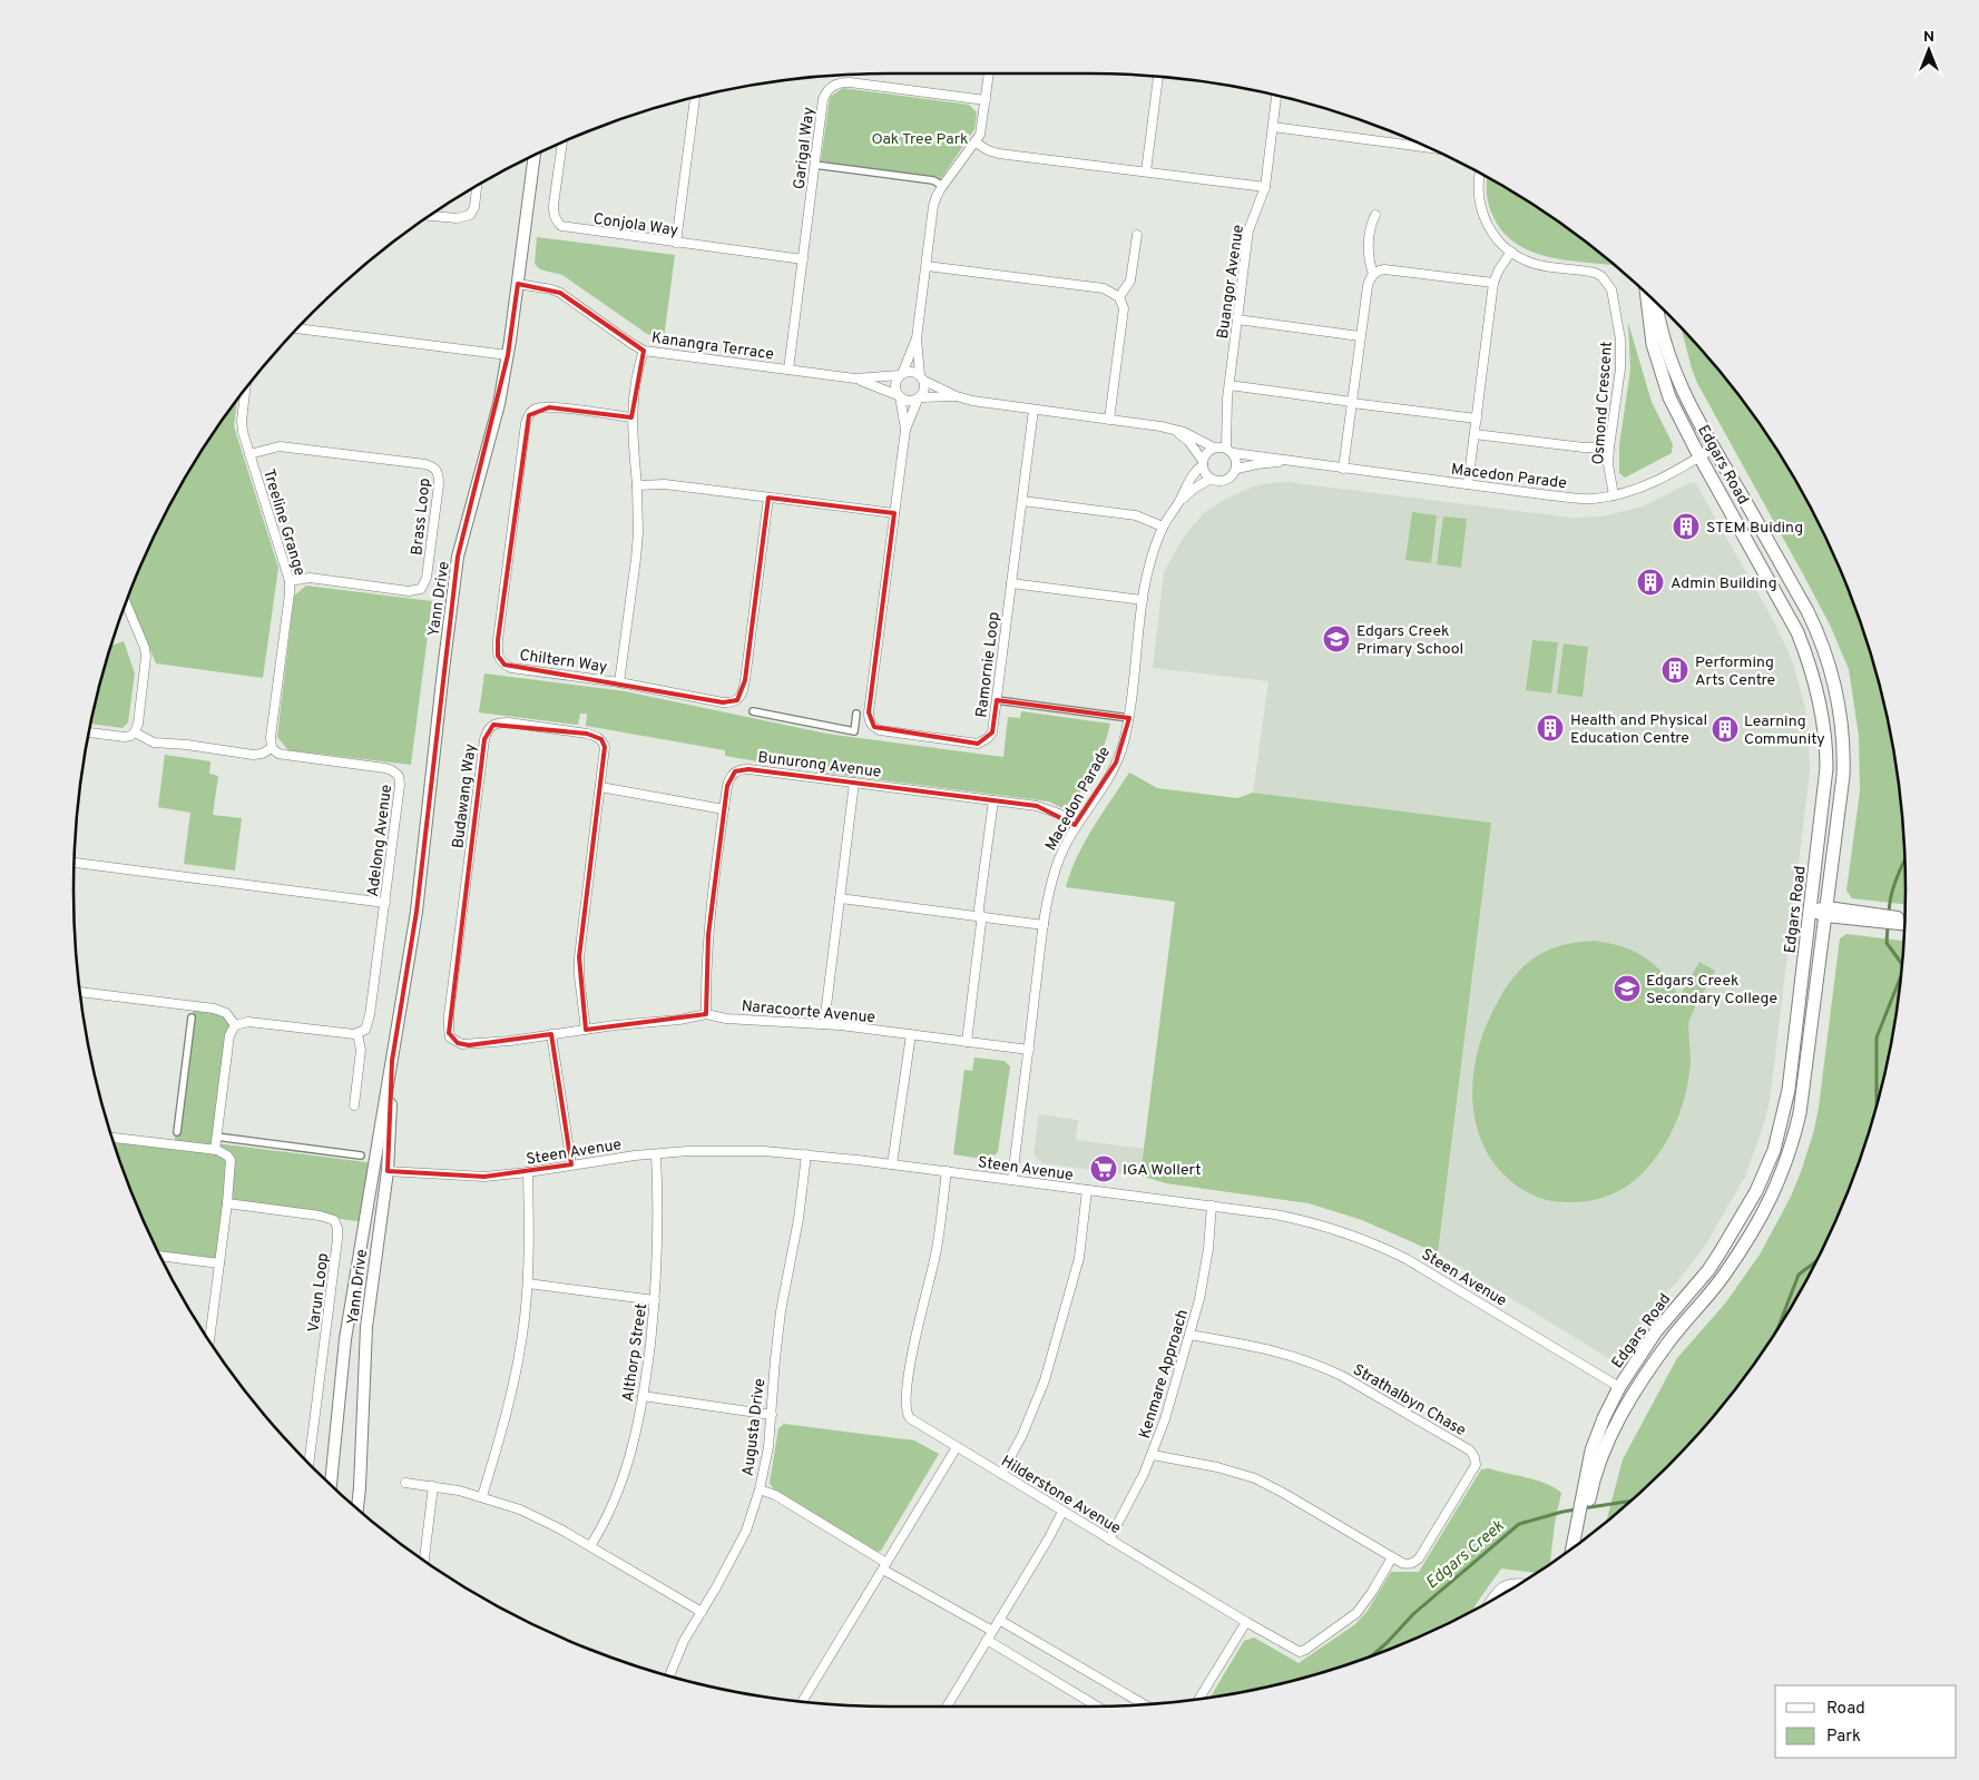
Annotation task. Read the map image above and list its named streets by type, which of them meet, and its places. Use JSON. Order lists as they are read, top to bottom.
{
  "streets": {
    "main road": ["Edgars Road"],
    "street": [
      "Garigal Way",
      "Conjola Way",
      "Buangor Avenue",
      "Kanangra Terrace",
      "Osmond Crescent",
      "Macedon Parade",
      "Brass Loop",
      "Treeline Grange",
      "Yann Drive",
      "Chiltern Way",
      "Ramornie Loop",
      "Bunurong Avenue",
      "Budawang Way",
      "Adelong Avenue",
      "Naracoorte Avenue",
      "Steen Avenue",
      "Varun Loop",
      "Althorp Street",
      "Kenmare Approach",
      "Strathalbyn Chase",
      "Augusta Drive",
      "Hilderstone Avenue"
    ]
  },
  "crossings": [
    ["Garigal Way", "Conjola Way"],
    ["Garigal Way", "Kanangra Terrace"],
    ["Buangor Avenue", "Macedon Parade"],
    ["Kanangra Terrace", "Yann Drive"],
    ["Kanangra Terrace", "Ramornie Loop"],
    ["Osmond Crescent", "Macedon Parade"],
    ["Edgars Road", "Macedon Parade"],
    ["Edgars Road", "Steen Avenue"],
    ["Macedon Parade", "Bunurong Avenue"],
    ["Macedon Parade", "Naracoorte Avenue"],
    ["Macedon Parade", "Steen Avenue"],
    ["Brass Loop", "Treeline Grange"],
    ["Treeline Grange", "Adelong Avenue"],
    ["Yann Drive", "Steen Avenue"],
    ["Bunurong Avenue", "Naracoorte Avenue"],
    ["Budawang Way", "Naracoorte Avenue"],
    ["Steen Avenue", "Althorp Street"],
    ["Steen Avenue", "Kenmare Approach"],
    ["Steen Avenue", "Augusta Drive"],
    ["Steen Avenue", "Hilderstone Avenue"],
    ["Kenmare Approach", "Strathalbyn Chase"],
    ["Kenmare Approach", "Hilderstone Avenue"],
    ["Strathalbyn Chase", "Hilderstone Avenue"]
  ],
  "water": ["Edgars Creek"],
  "parks": ["Oak Tree Park"],
  "places": {
    "building": [
      "STEM Buiding",
      "Admin Building",
      "Performing Arts Centre",
      "Health and Physical Education Centre",
      "Learning Community"
    ],
    "school or university": ["Edgars Creek Primary School", "Edgars Creek Secondary College"],
    "supermarket": ["IGA Wollert"]
  },
  "legend": ["Road", "Park"],
  "north": "top"
}
